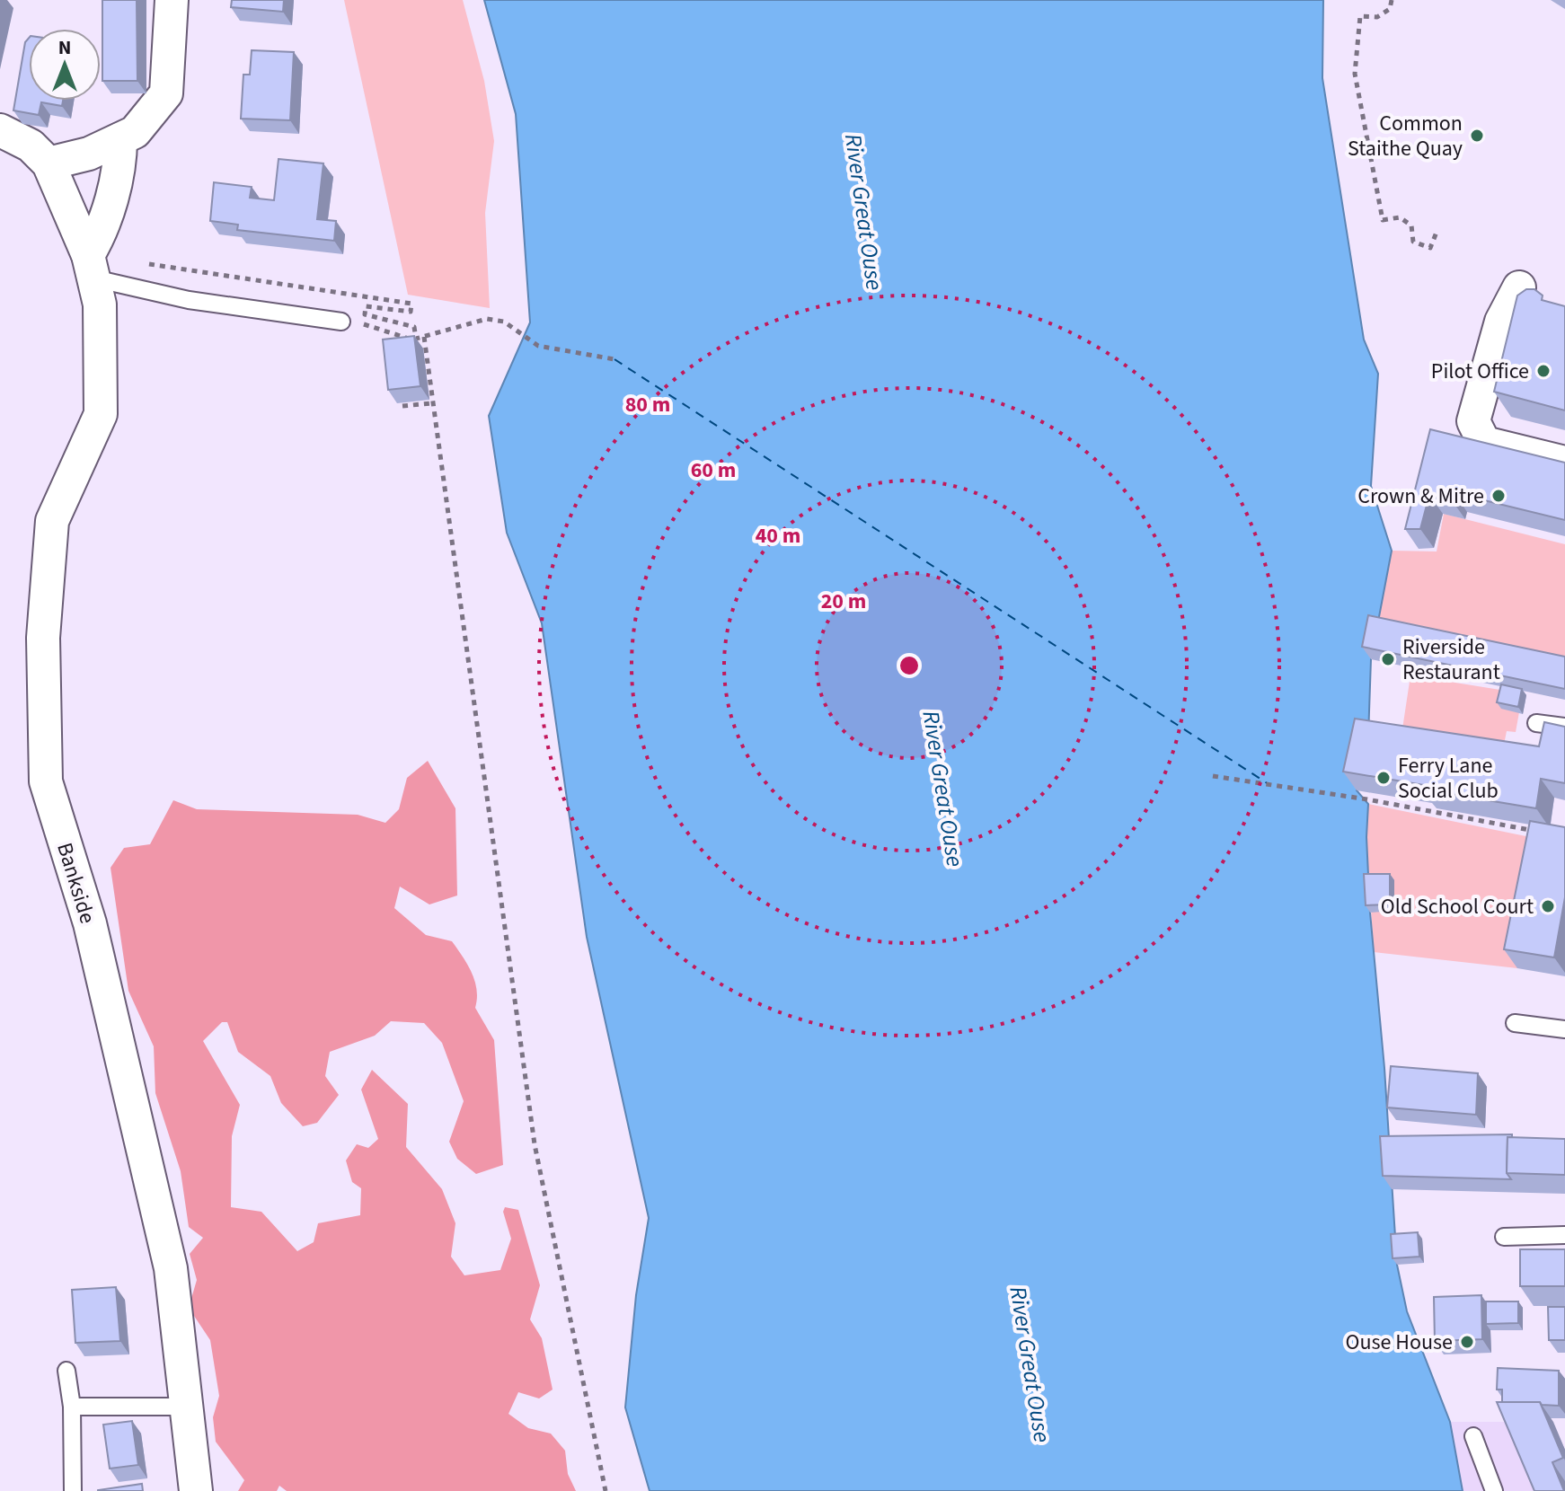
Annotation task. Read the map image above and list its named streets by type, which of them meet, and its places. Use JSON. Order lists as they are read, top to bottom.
{
  "streets": {
    "street": ["Bankside"]
  },
  "water": ["River Great Ouse"],
  "places": [
    "Common Staithe Quay",
    "Pilot Office",
    "Crown & Mitre",
    "Riverside Restaurant",
    "Ferry Lane Social Club",
    "Old School Court",
    "Ouse House"
  ],
  "north": "top",
  "rings": [
    "80 m",
    "60 m",
    "40 m",
    "20 m"
  ]
}
